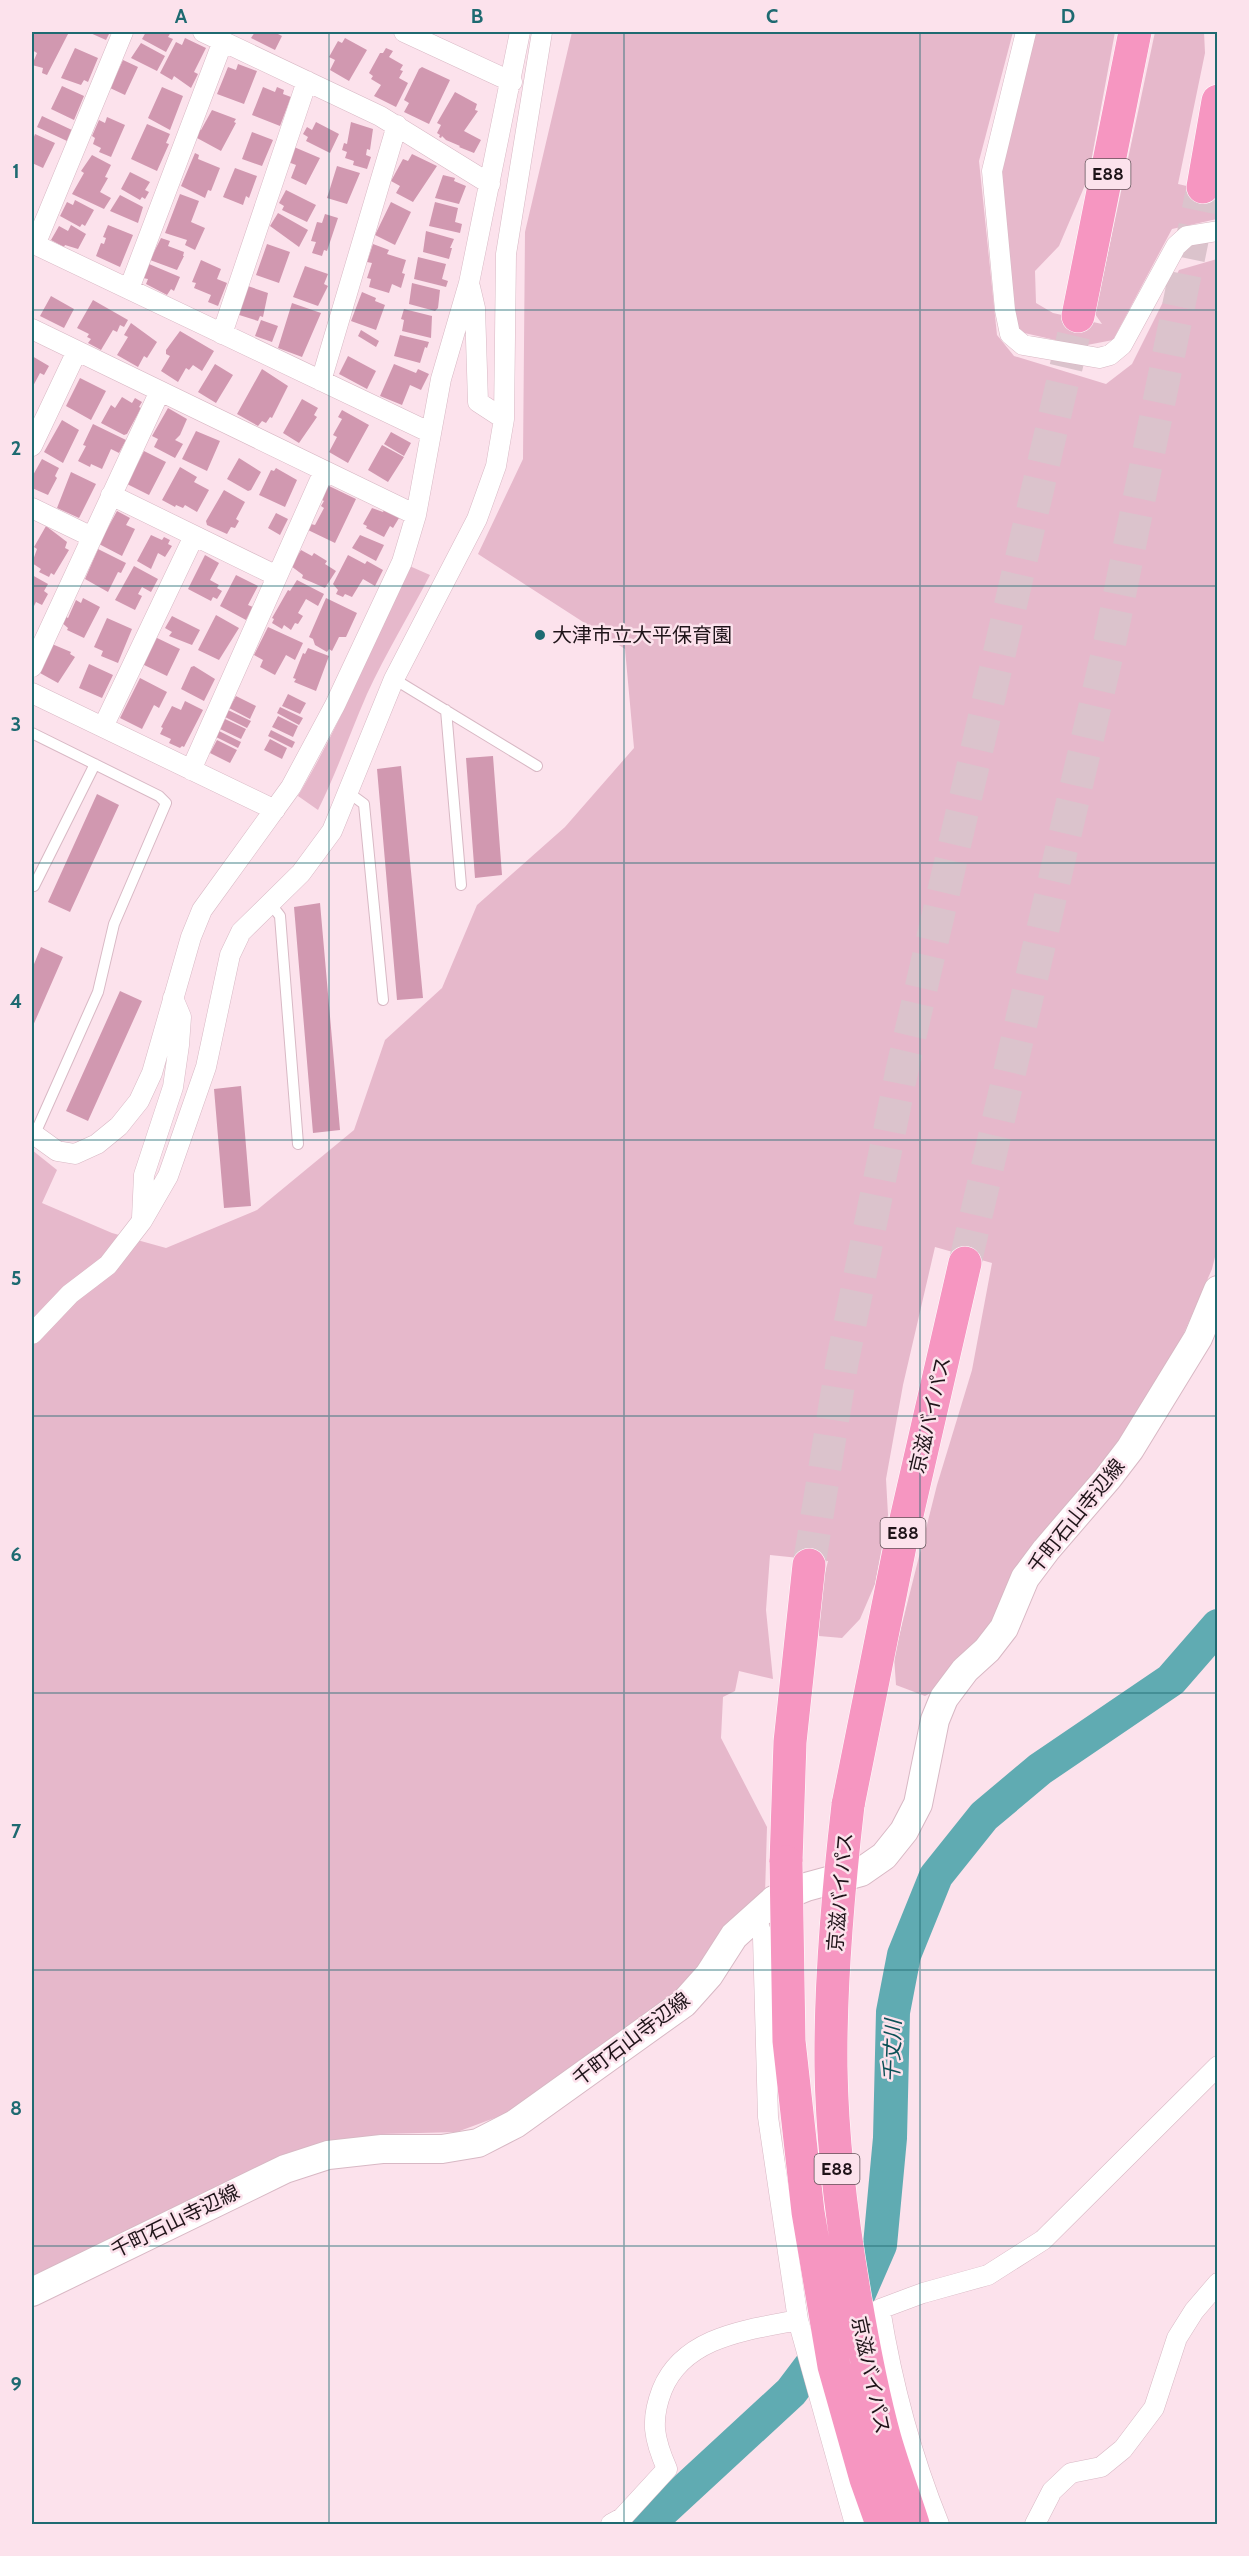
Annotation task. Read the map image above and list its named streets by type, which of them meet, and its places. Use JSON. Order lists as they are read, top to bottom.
{
  "streets": {
    "highway": ["E88", "京滋バイパス"],
    "main road": ["千町石山寺辺線"]
  },
  "water": ["千丈川"],
  "places": ["大津市立大平保育園"],
  "grid": {
    "columns": [
      "A",
      "B",
      "C",
      "D"
    ],
    "rows": [
      "1",
      "2",
      "3",
      "4",
      "5",
      "6",
      "7",
      "8",
      "9"
    ]
  }
}
